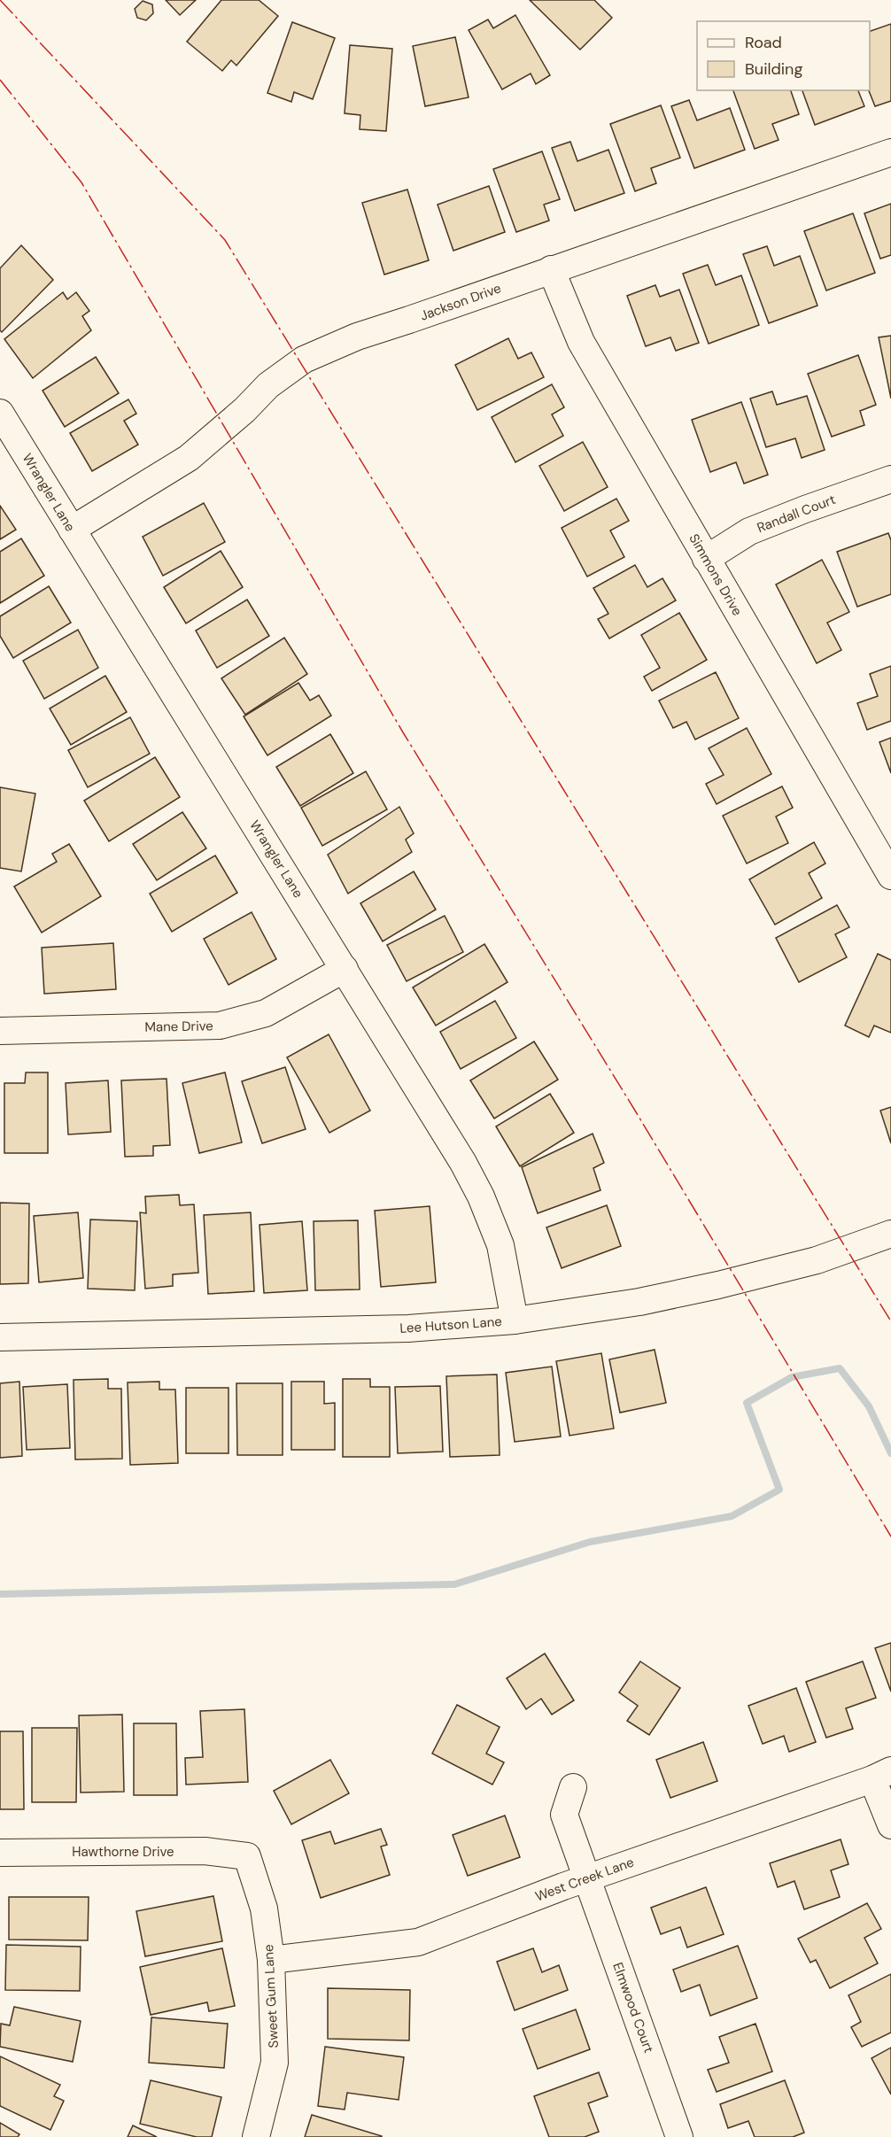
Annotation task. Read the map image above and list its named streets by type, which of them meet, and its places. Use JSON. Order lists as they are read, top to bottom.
{
  "streets": {
    "street": [
      "Jackson Drive",
      "Wrangler Lane",
      "Randall Court",
      "Simmons Drive",
      "Mane Drive",
      "Lee Hutson Lane",
      "Hawthorne Drive",
      "West Creek Lane",
      "Sweet Gum Lane",
      "Elmwood Court"
    ]
  },
  "crossings": [
    ["Jackson Drive", "Wrangler Lane"],
    ["Jackson Drive", "Simmons Drive"],
    ["Wrangler Lane", "Mane Drive"],
    ["Wrangler Lane", "Lee Hutson Lane"],
    ["Randall Court", "Simmons Drive"],
    ["Hawthorne Drive", "Sweet Gum Lane"],
    ["West Creek Lane", "Sweet Gum Lane"],
    ["West Creek Lane", "Elmwood Court"]
  ],
  "legend": ["Road", "Building"]
}
